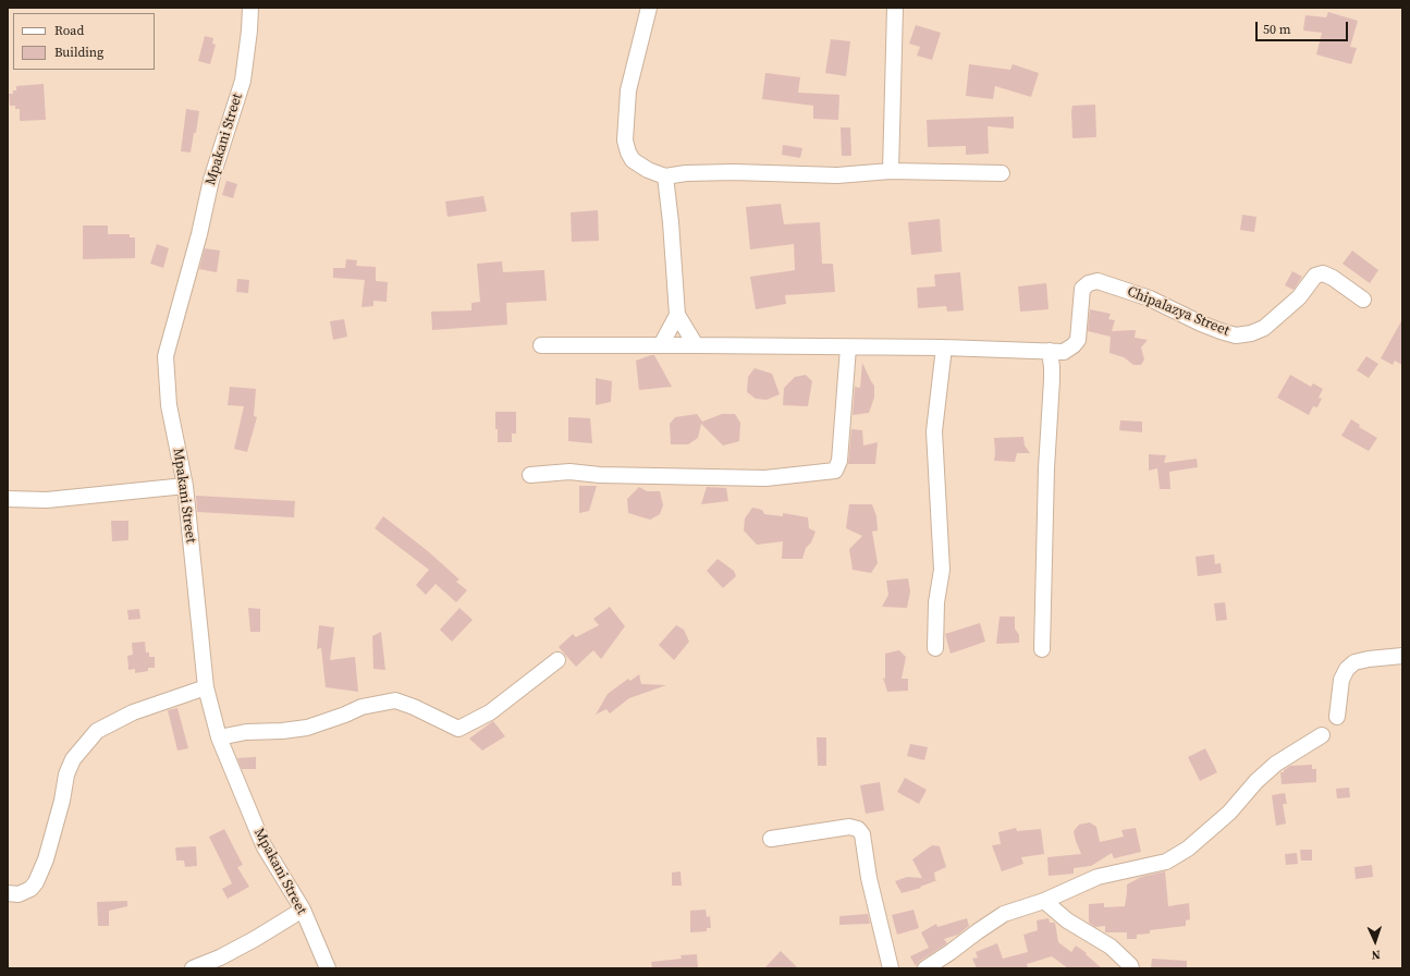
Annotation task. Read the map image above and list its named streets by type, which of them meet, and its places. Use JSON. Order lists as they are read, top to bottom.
{
  "streets": {
    "street": ["Mpakani Street", "Chipalazya Street"]
  },
  "legend": ["Road", "Building"],
  "scale_bar": "50 m",
  "north": "bottom"
}
